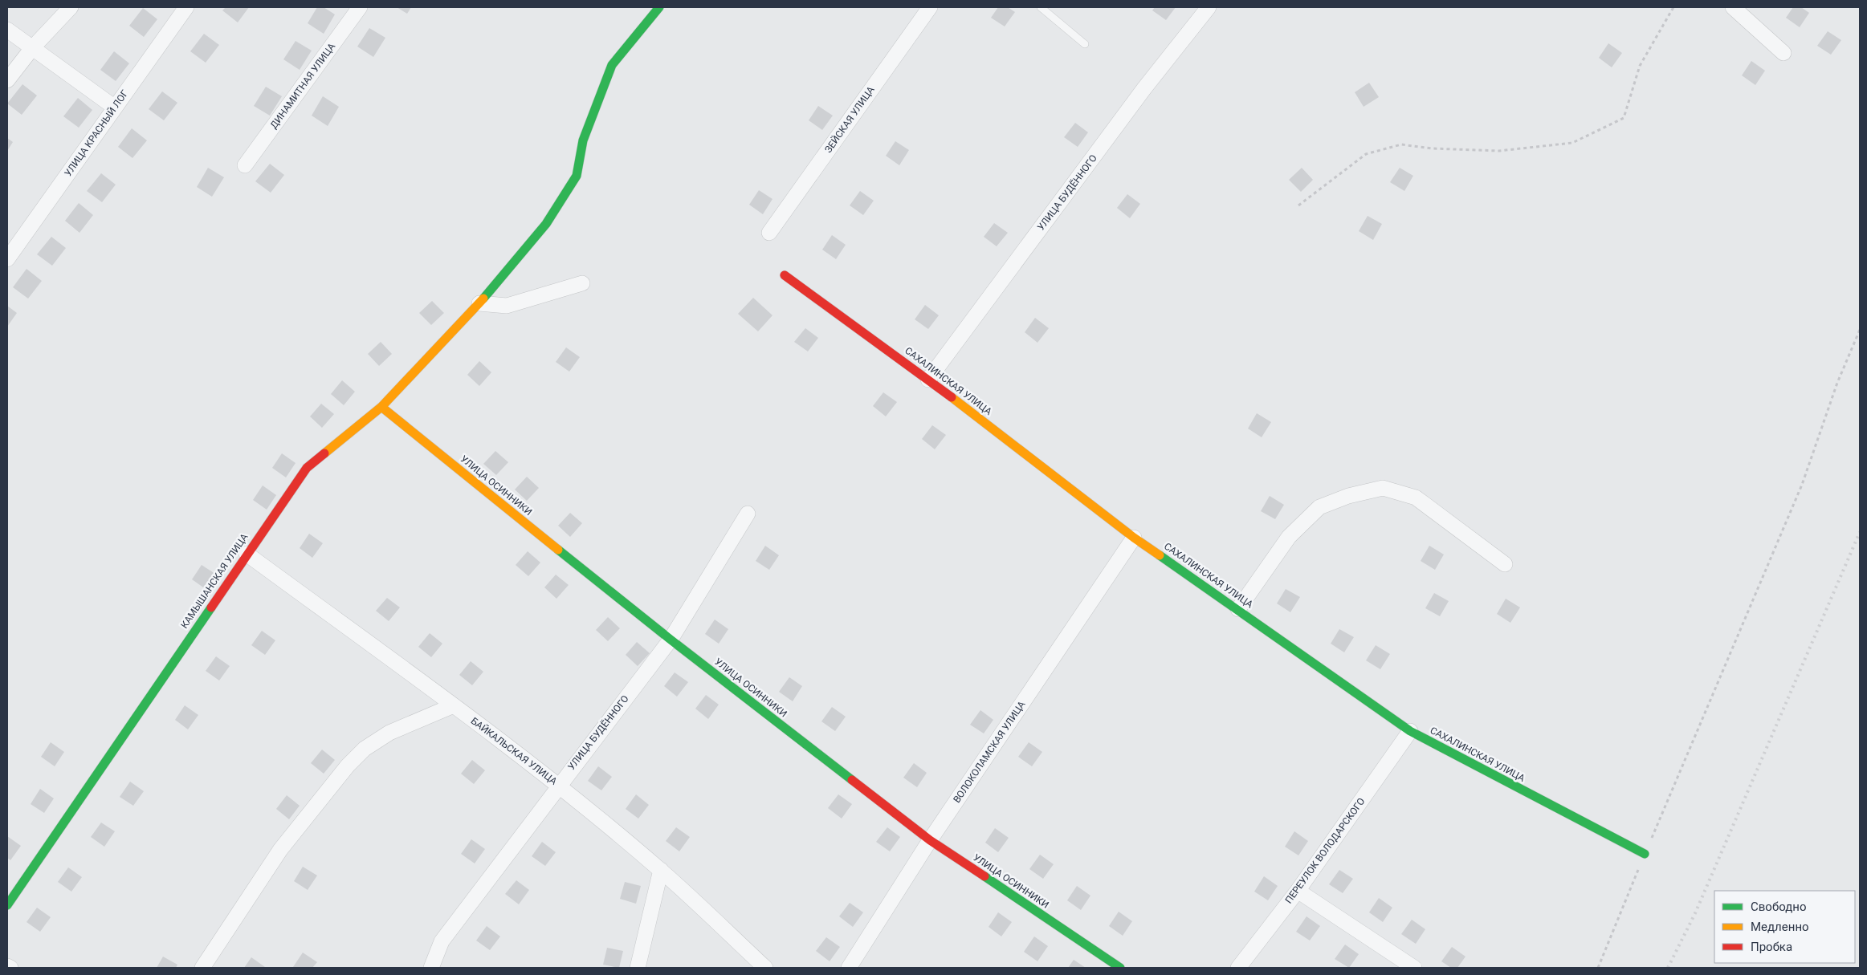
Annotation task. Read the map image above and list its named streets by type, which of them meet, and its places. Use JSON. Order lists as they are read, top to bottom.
{
  "streets": {
    "street": [
      "ДИНАМИТНАЯ УЛИЦА",
      "ЗЕЙСКАЯ УЛИЦА",
      "УЛИЦА КРАСНЫЙ ЛОГ",
      "УЛИЦА БУДЁННОГО",
      "САХАЛИНСКАЯ УЛИЦА",
      "УЛИЦА ОСИННИКИ",
      "КАМЫШАНСКАЯ УЛИЦА",
      "БАЙКАЛЬСКАЯ УЛИЦА",
      "ВОЛОКОЛАМСКАЯ УЛИЦА",
      "ПЕРЕУЛОК ВОЛОДАРСКОГО"
    ]
  },
  "crossings": [
    ["УЛИЦА БУДЁННОГО", "САХАЛИНСКАЯ УЛИЦА"],
    ["УЛИЦА БУДЁННОГО", "УЛИЦА ОСИННИКИ"],
    ["УЛИЦА БУДЁННОГО", "БАЙКАЛЬСКАЯ УЛИЦА"],
    ["САХАЛИНСКАЯ УЛИЦА", "ВОЛОКОЛАМСКАЯ УЛИЦА"],
    ["САХАЛИНСКАЯ УЛИЦА", "ПЕРЕУЛОК ВОЛОДАРСКОГО"],
    ["УЛИЦА ОСИННИКИ", "КАМЫШАНСКАЯ УЛИЦА"],
    ["УЛИЦА ОСИННИКИ", "ВОЛОКОЛАМСКАЯ УЛИЦА"],
    ["КАМЫШАНСКАЯ УЛИЦА", "БАЙКАЛЬСКАЯ УЛИЦА"]
  ],
  "legend": ["Свободно", "Медленно", "Пробка"]
}
